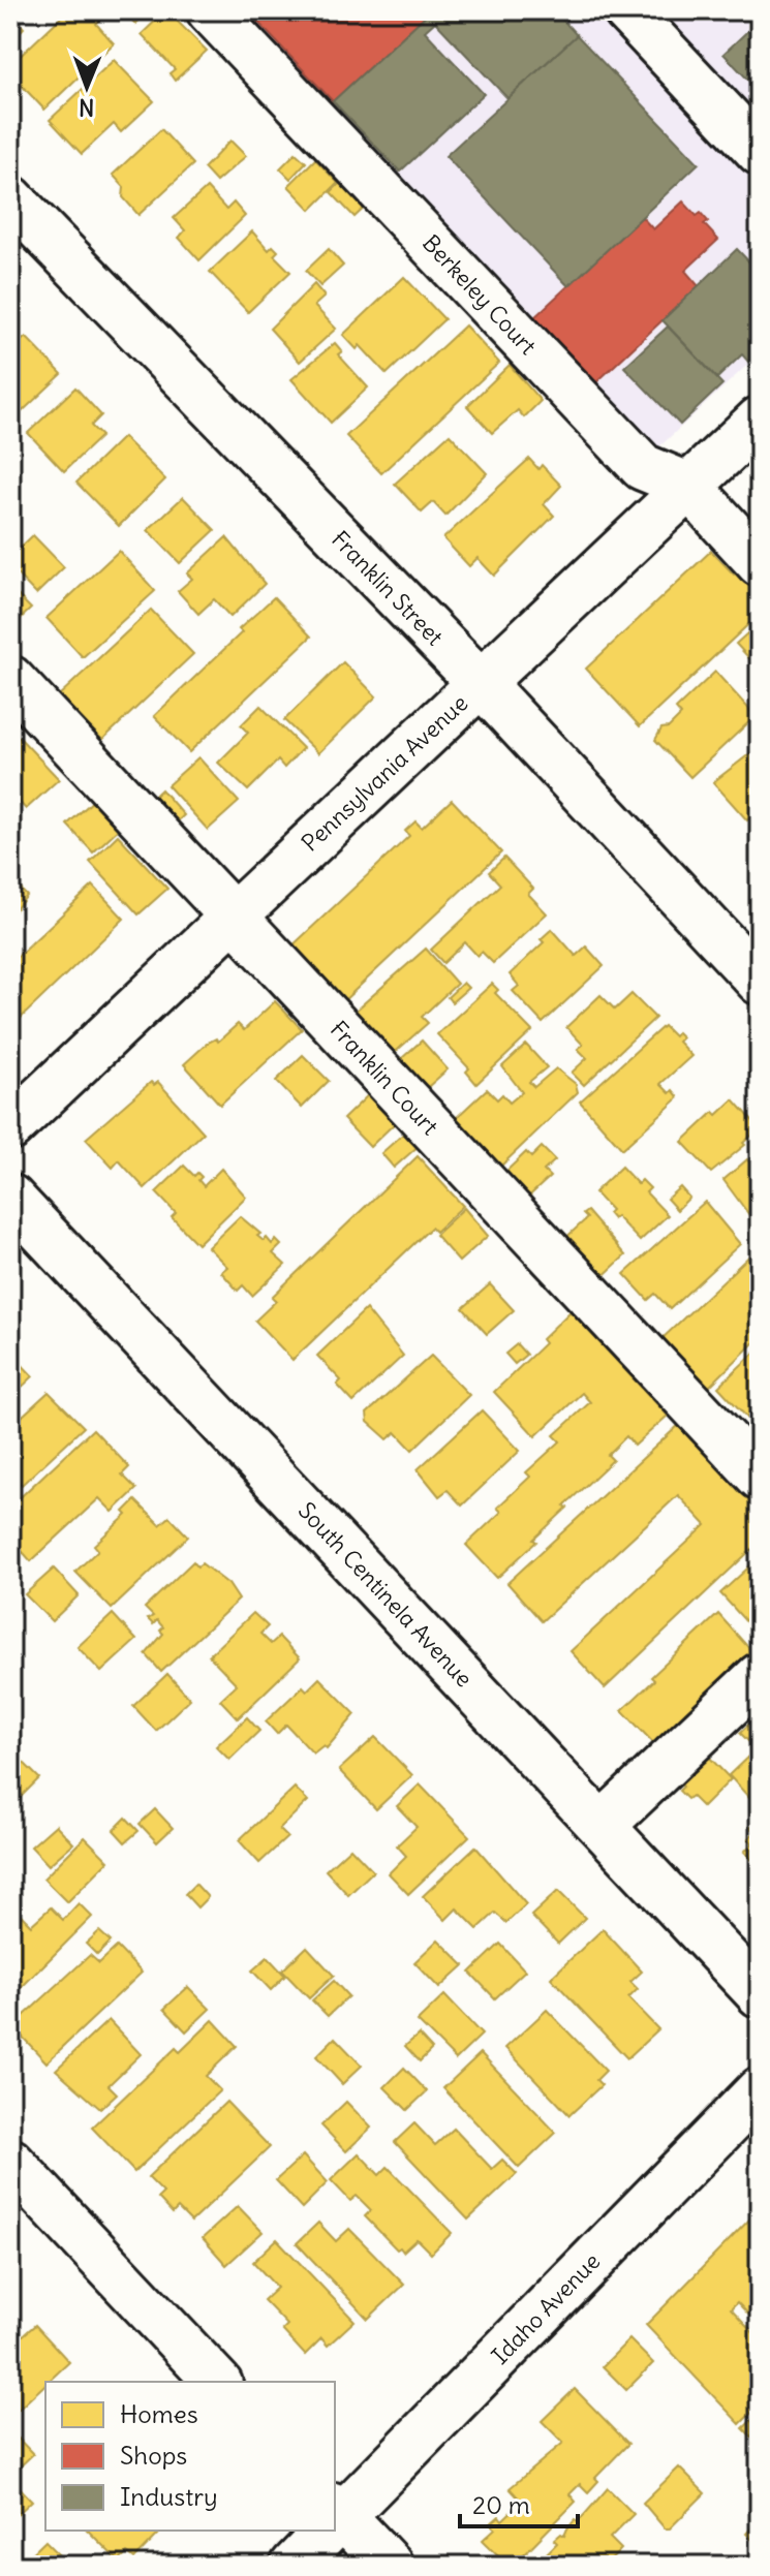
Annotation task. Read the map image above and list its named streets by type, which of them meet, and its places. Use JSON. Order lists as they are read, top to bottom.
{
  "streets": {
    "street": [
      "Berkeley Court",
      "Franklin Street",
      "Pennsylvania Avenue",
      "Franklin Court",
      "South Centinela Avenue",
      "Idaho Avenue"
    ]
  },
  "crossings": [
    ["Berkeley Court", "Pennsylvania Avenue"],
    ["Franklin Street", "Pennsylvania Avenue"],
    ["Pennsylvania Avenue", "Franklin Court"]
  ],
  "legend": ["Homes", "Shops", "Industry"],
  "scale_bar": "20 m",
  "north": "bottom"
}
